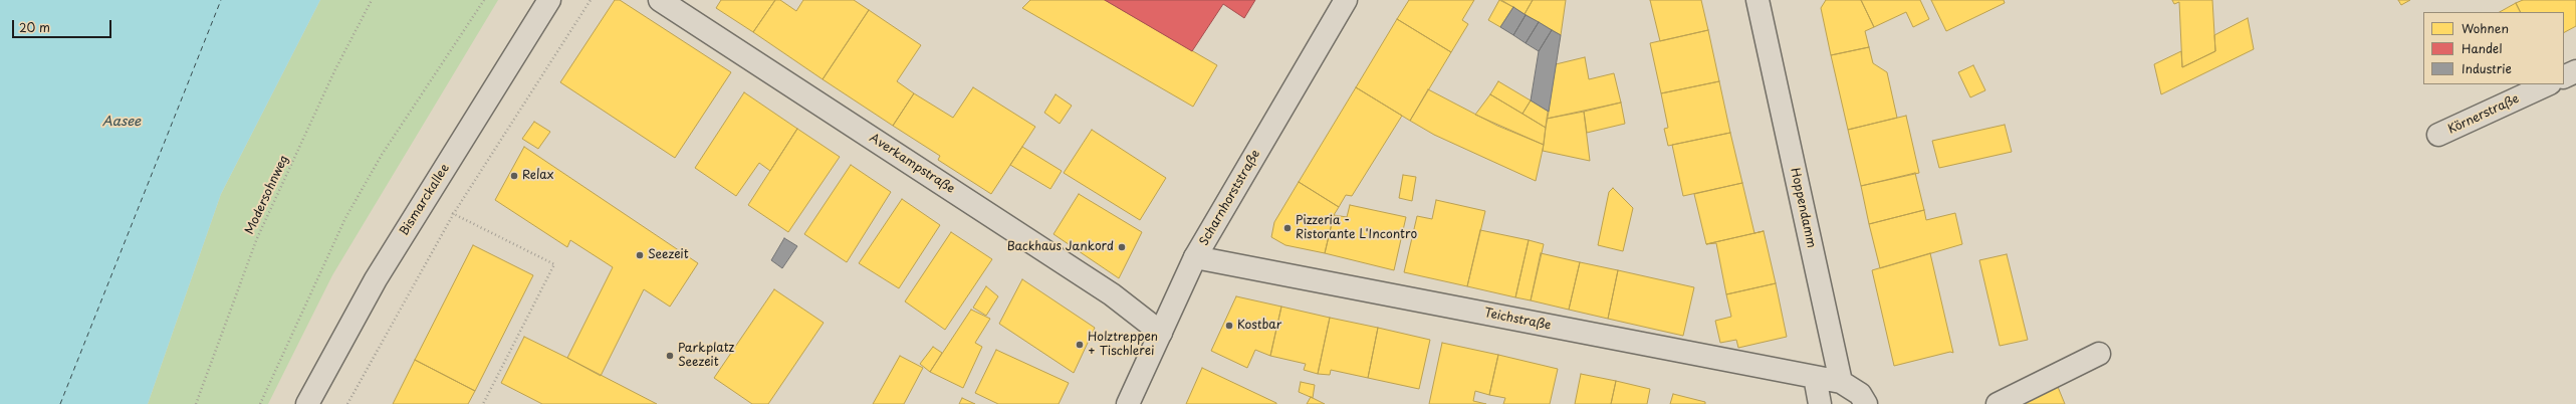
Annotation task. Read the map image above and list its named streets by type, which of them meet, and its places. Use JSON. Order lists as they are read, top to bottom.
{
  "streets": {
    "street": [
      "Körnerstraße",
      "Averkampstraße",
      "Scharnhorststraße",
      "Bismarckallee",
      "Hoppendamm",
      "Teichstraße"
    ],
    "path": ["Modersohnweg"]
  },
  "crossings": [
    ["Averkampstraße", "Scharnhorststraße"],
    ["Scharnhorststraße", "Teichstraße"],
    ["Hoppendamm", "Teichstraße"]
  ],
  "water": ["Aasee"],
  "places": [
    "Relax",
    "Pizzeria - Ristorante L'Incontro",
    "Backhaus Jankord",
    "Seezeit",
    "Kostbar",
    "Holztreppen + Tischlerei",
    "Parkplatz Seezeit"
  ],
  "legend": ["Wohnen", "Handel", "Industrie"],
  "scale_bar": "20 m"
}
